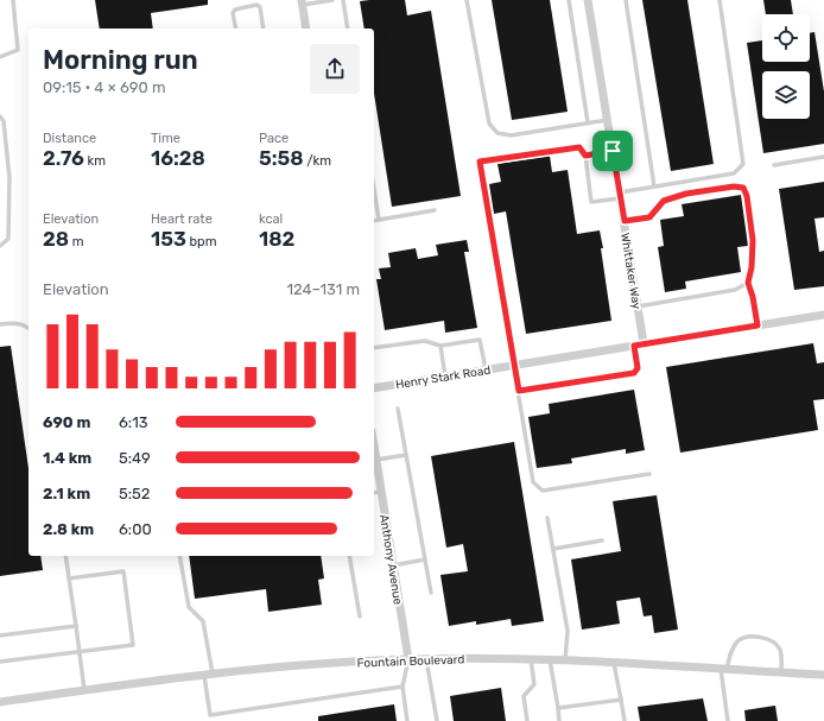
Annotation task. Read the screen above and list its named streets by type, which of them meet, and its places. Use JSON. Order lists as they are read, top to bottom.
{
  "streets": {
    "street": [
      "Whittaker Way",
      "Henry Stark Road",
      "Anthony Avenue",
      "Fountain Boulevard"
    ]
  },
  "crossings": [
    ["Whittaker Way", "Henry Stark Road"],
    ["Anthony Avenue", "Fountain Boulevard"]
  ],
  "page": {
    "heading": ["Morning run", "09:15 · 4 × 690 m"],
    "stats": [
      ["Distance", "2.76 km"],
      ["Time", "16:28"],
      ["Pace", "5:58 /km"],
      ["Elevation", "28 m"],
      ["Heart rate", "153 bpm"],
      ["kcal", "182"]
    ],
    "chart": ["Elevation", "124–131 m"],
    "list": [
      {
        "name": "690 m",
        "note": "6:13"
      },
      {
        "name": "1.4 km",
        "note": "5:49"
      },
      {
        "name": "2.1 km",
        "note": "5:52"
      },
      {
        "name": "2.8 km",
        "note": "6:00"
      }
    ]
  }
}
